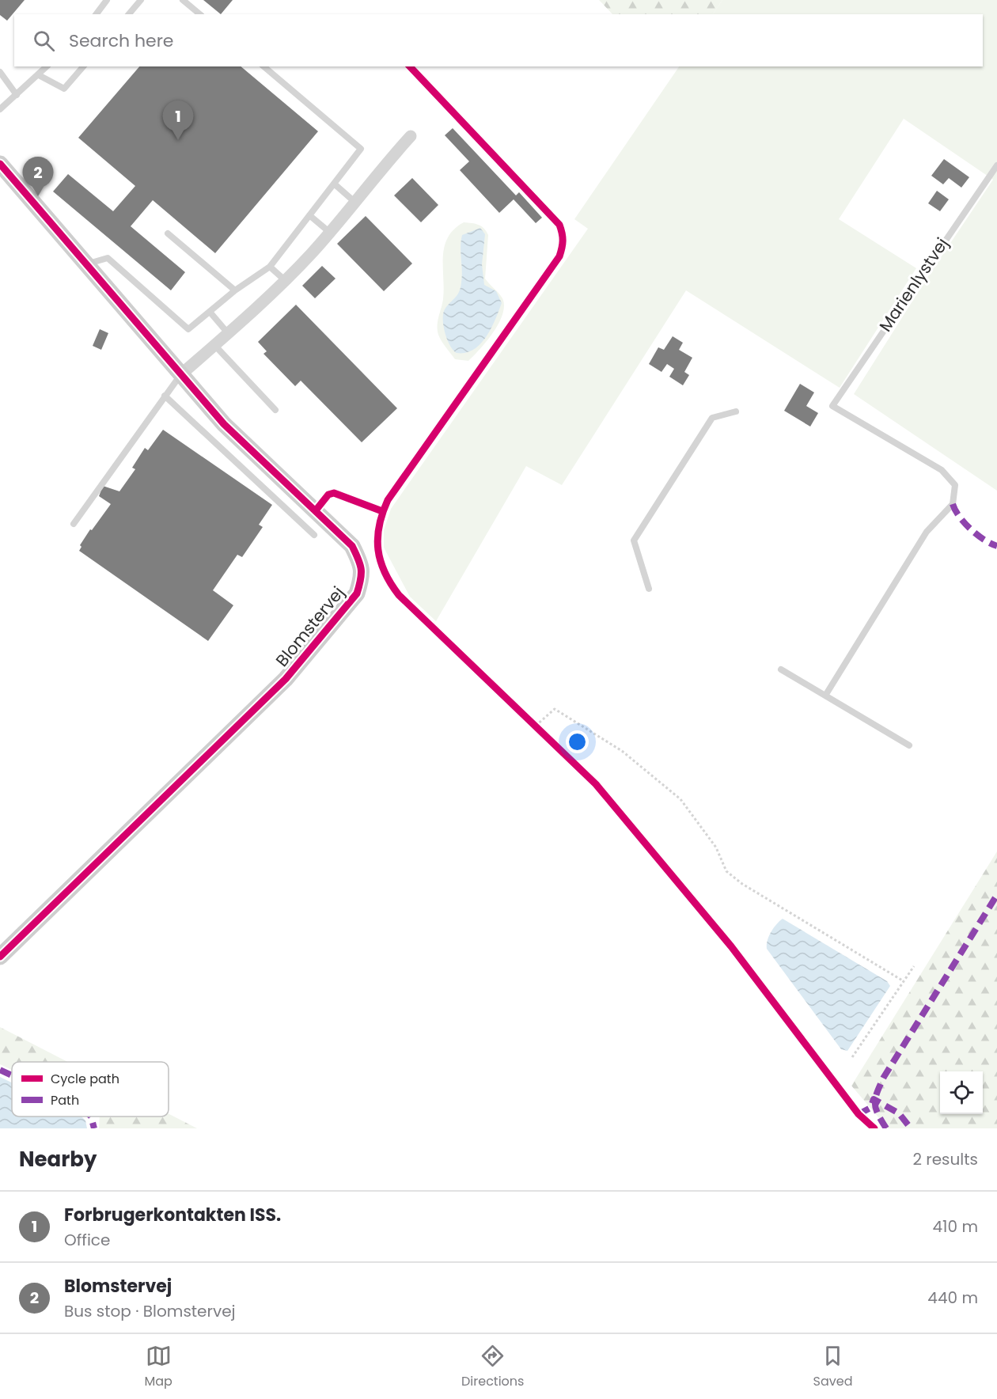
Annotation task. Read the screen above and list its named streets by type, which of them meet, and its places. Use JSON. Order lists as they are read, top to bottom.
{
  "streets": {
    "street": ["Blomstervej"],
    "lane": ["Marienlystvej"]
  },
  "legend": ["Cycle path", "Path"],
  "page": {
    "search": "Search here",
    "pins": ["1", "2"],
    "heading": ["Nearby", "2 results"],
    "list": [
      {
        "mark": "1",
        "name": "Forbrugerkontakten ISS.",
        "note": "Office",
        "value": "410 m"
      },
      {
        "mark": "2",
        "name": "Blomstervej",
        "note": "Bus stop · Blomstervej",
        "value": "440 m"
      }
    ],
    "nav": ["Map", "Directions", "Saved"]
  }
}
